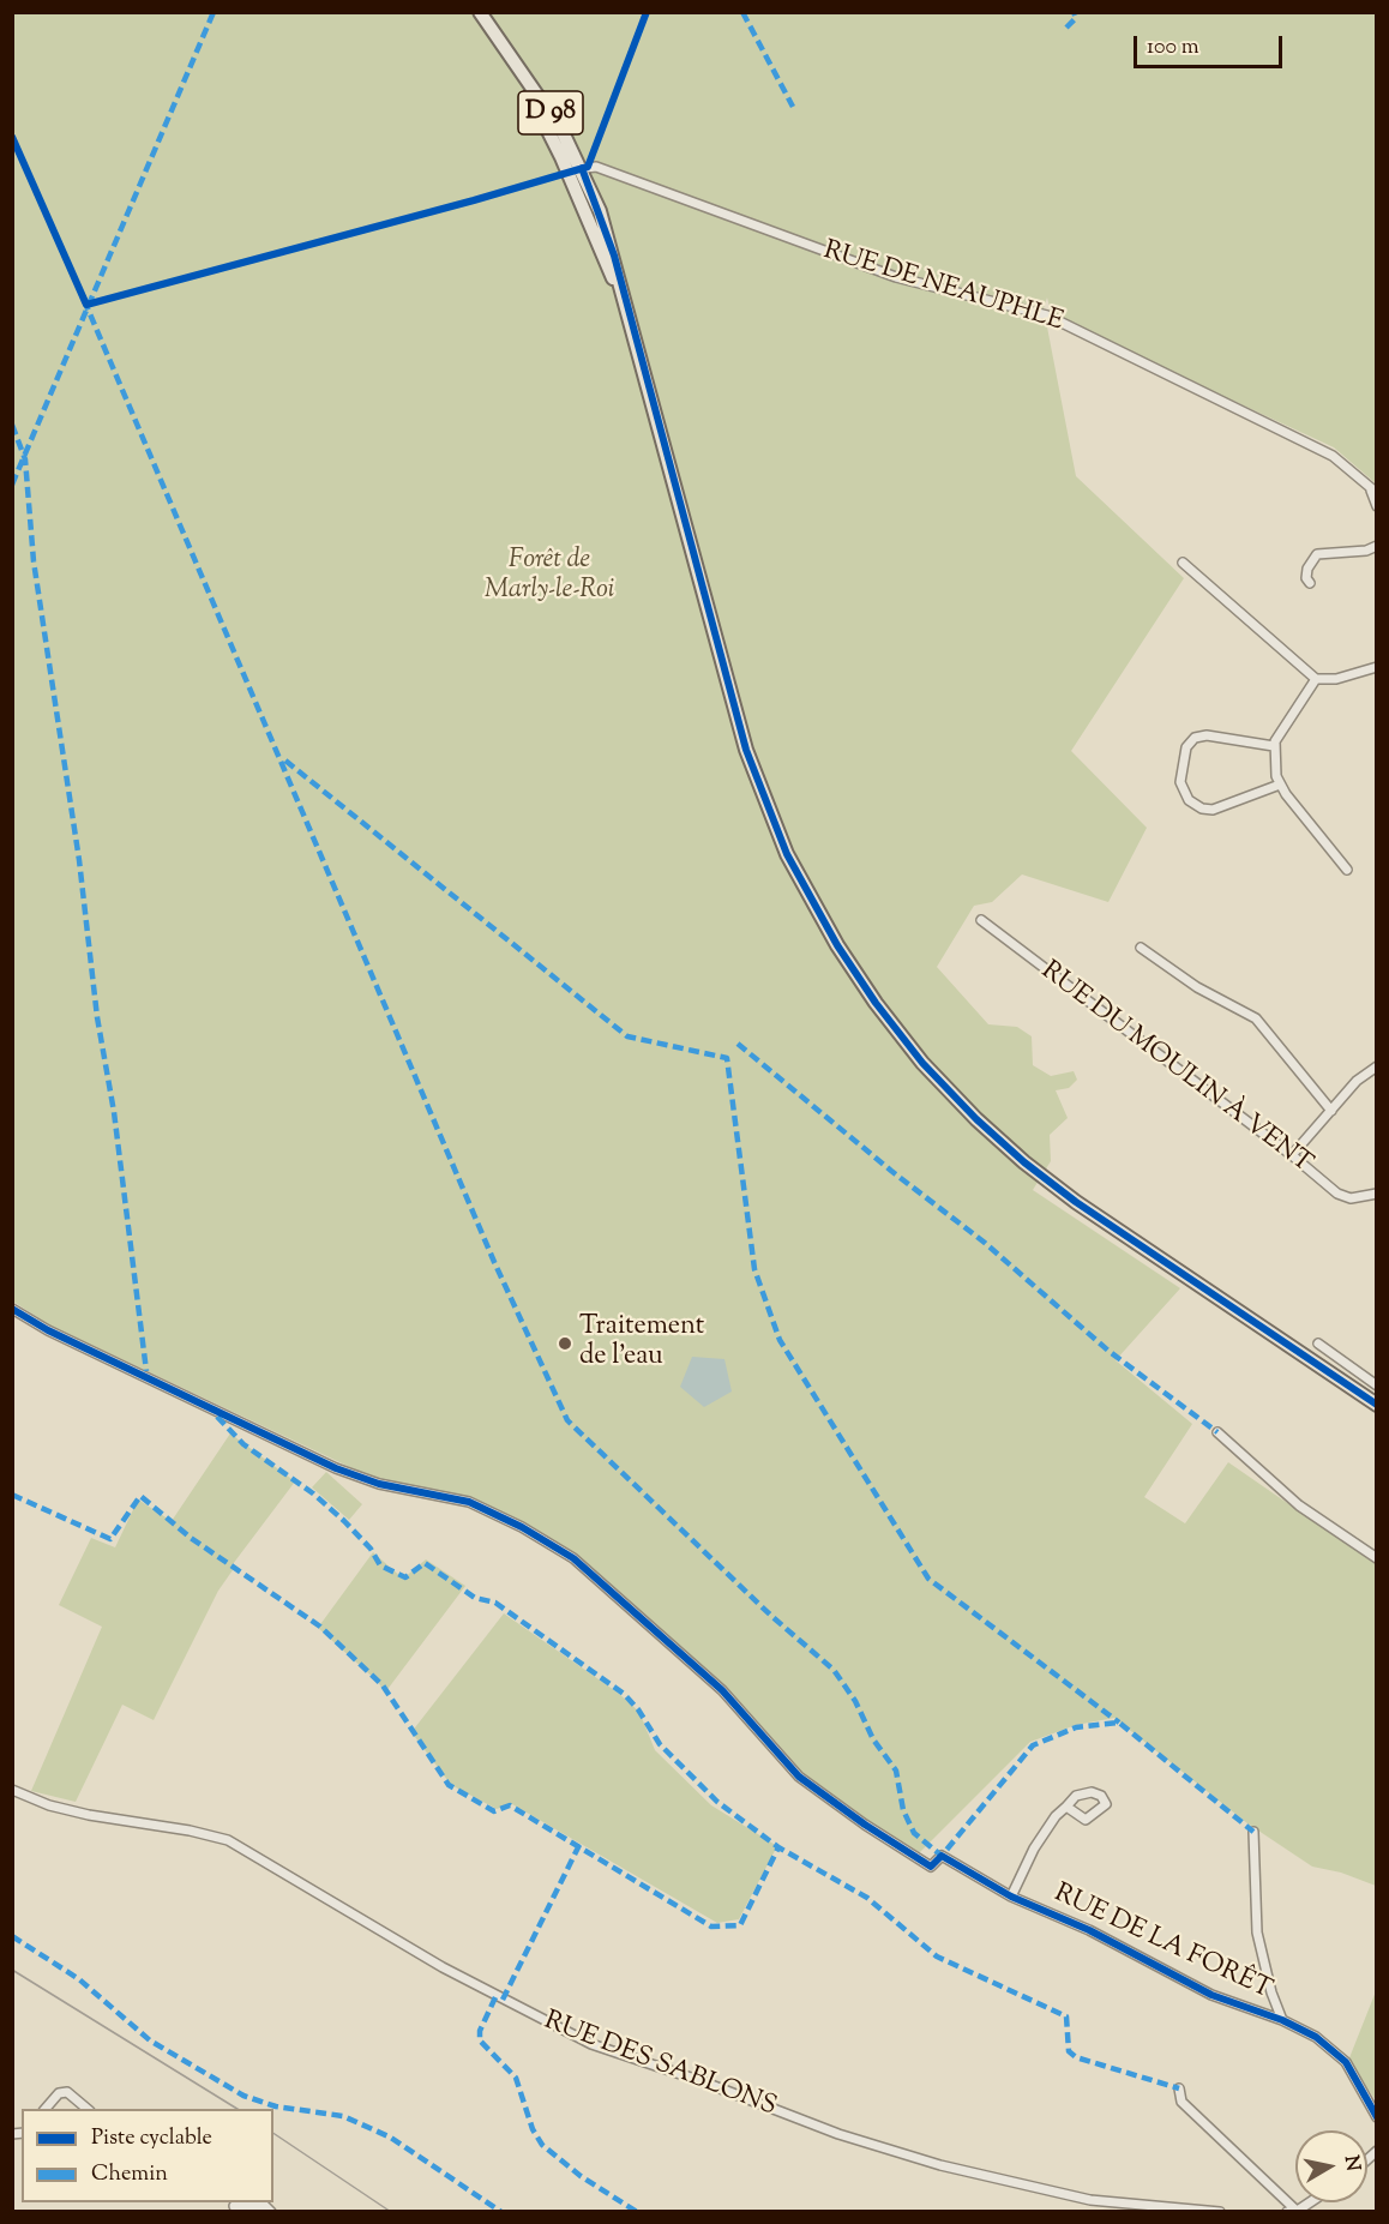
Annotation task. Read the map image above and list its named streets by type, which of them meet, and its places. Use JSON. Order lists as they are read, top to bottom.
{
  "streets": {
    "main road": ["D 98"],
    "street": [
      "RUE DE NEAUPHLE",
      "RUE DU MOULIN À VENT",
      "RUE DE LA FORÊT",
      "RUE DES SABLONS"
    ]
  },
  "crossings": [
    ["D 98", "RUE DE NEAUPHLE"]
  ],
  "parks": ["Forêt de Marly-le-Roi"],
  "places": ["Traitement de l'eau"],
  "legend": ["Piste cyclable", "Chemin"],
  "scale_bar": "100 m",
  "north": "right"
}
